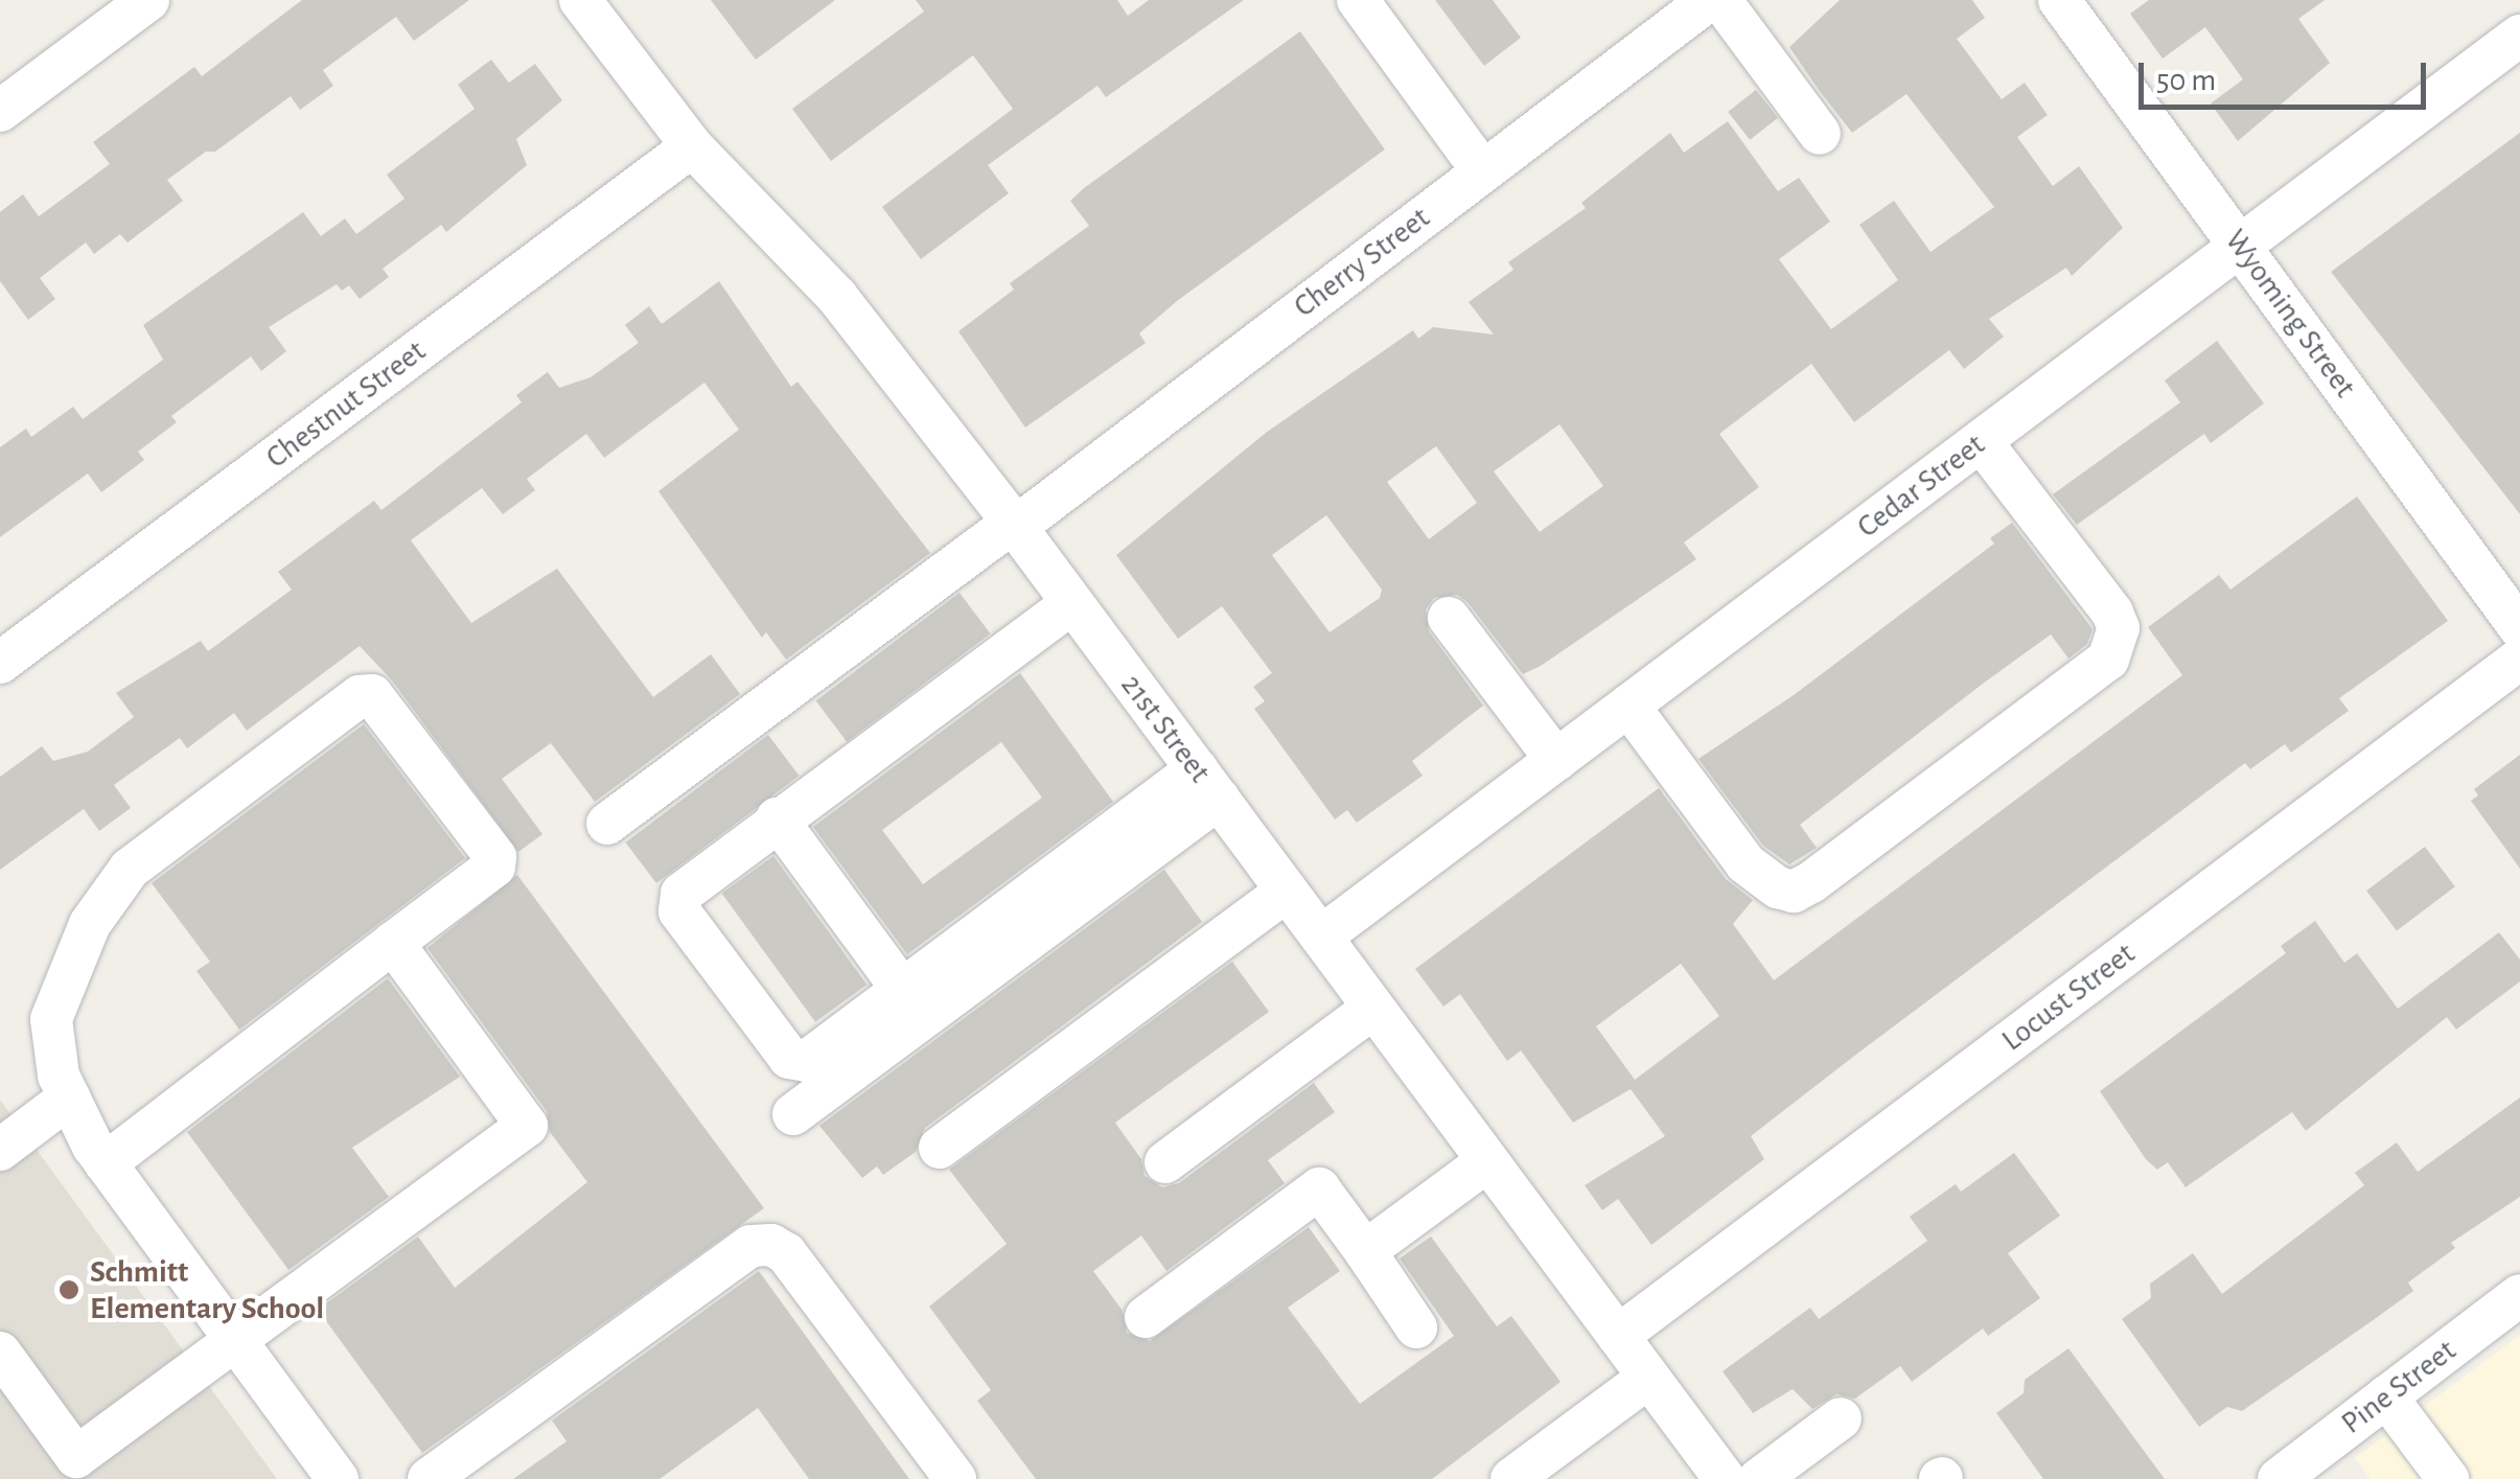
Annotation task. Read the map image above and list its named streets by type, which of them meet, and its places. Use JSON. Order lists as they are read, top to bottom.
{
  "streets": {
    "street": [
      "Cherry Street",
      "Wyoming Street",
      "Chestnut Street",
      "Cedar Street",
      "21st Street",
      "Locust Street",
      "Pine Street"
    ]
  },
  "crossings": [
    ["Cherry Street", "21st Street"],
    ["Wyoming Street", "Cedar Street"],
    ["Chestnut Street", "21st Street"],
    ["Cedar Street", "21st Street"],
    ["21st Street", "Locust Street"]
  ],
  "places": ["Schmitt Elementary School"],
  "scale_bar": "50 m"
}
